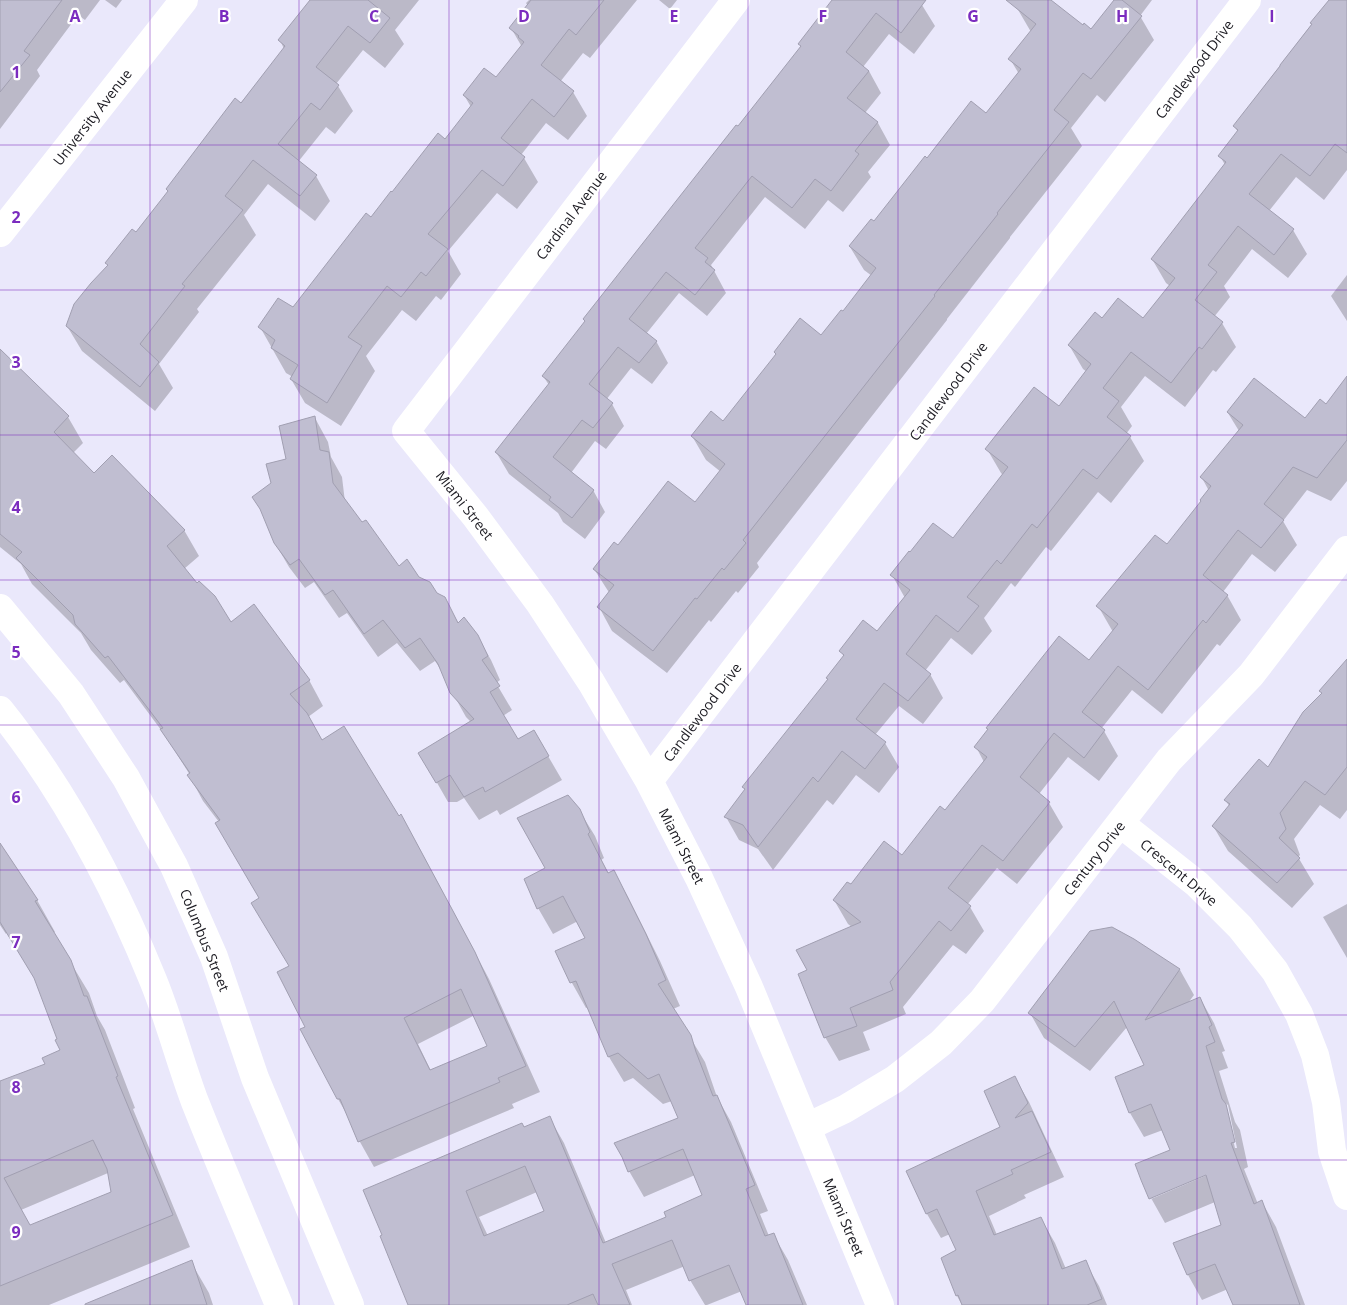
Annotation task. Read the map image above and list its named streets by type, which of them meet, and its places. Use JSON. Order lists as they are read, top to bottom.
{
  "streets": {
    "street": [
      "Candlewood Drive",
      "University Avenue",
      "Cardinal Avenue",
      "Miami Street",
      "Century Drive",
      "Crescent Drive",
      "Columbus Street"
    ]
  },
  "crossings": [
    ["Candlewood Drive", "Miami Street"],
    ["Cardinal Avenue", "Miami Street"],
    ["Miami Street", "Century Drive"],
    ["Century Drive", "Crescent Drive"]
  ],
  "grid": {
    "columns": [
      "A",
      "B",
      "C",
      "D",
      "E",
      "F",
      "G",
      "H",
      "I"
    ],
    "rows": [
      "1",
      "2",
      "3",
      "4",
      "5",
      "6",
      "7",
      "8",
      "9"
    ]
  }
}
